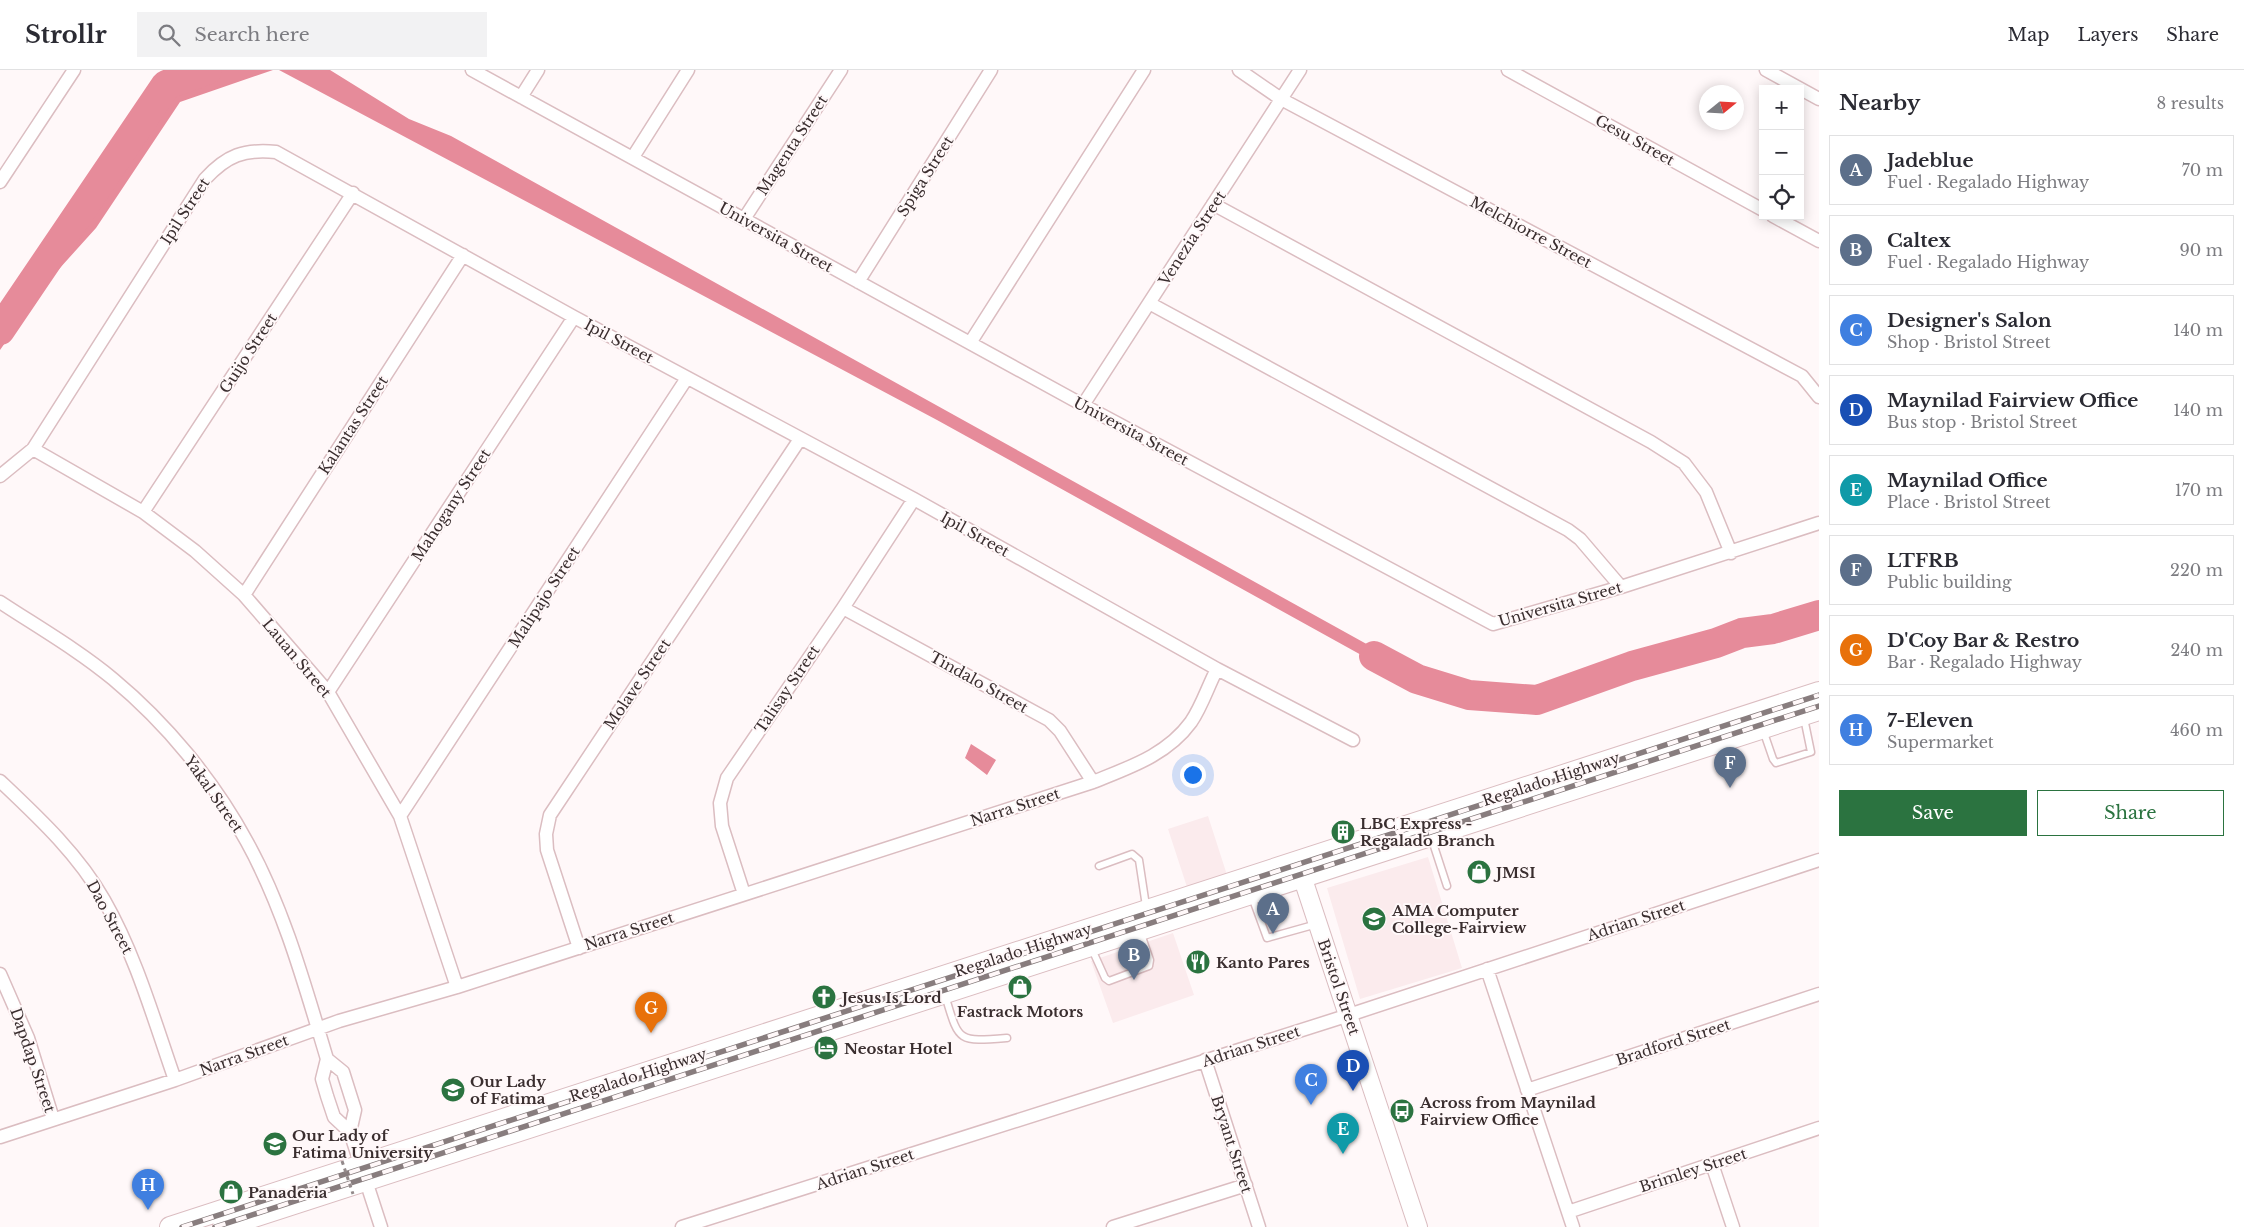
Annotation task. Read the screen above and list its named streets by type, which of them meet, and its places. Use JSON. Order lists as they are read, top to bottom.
{
  "streets": {
    "main road": ["Regalado Highway"],
    "street": [
      "Gesu Street",
      "Magenta Street",
      "Spiga Street",
      "Ipil Street",
      "Melchiorre Street",
      "Universita Street",
      "Venezia Street",
      "Guijo Street",
      "Kalantas Street",
      "Mahogany Street",
      "Malipajo Street",
      "Lauan Street",
      "Tindalo Street",
      "Molave Street",
      "Talisay Street",
      "Yakal Street",
      "Narra Street",
      "Dao Street",
      "Adrian Street",
      "Bristol Street",
      "Bradford Street",
      "Dapdap Street",
      "Bryant Street",
      "Brimley Street"
    ]
  },
  "crossings": [
    ["Magenta Street", "Universita Street"],
    ["Spiga Street", "Universita Street"],
    ["Ipil Street", "Guijo Street"],
    ["Ipil Street", "Kalantas Street"],
    ["Ipil Street", "Mahogany Street"],
    ["Ipil Street", "Malipajo Street"],
    ["Ipil Street", "Lauan Street"],
    ["Ipil Street", "Molave Street"],
    ["Ipil Street", "Talisay Street"],
    ["Ipil Street", "Narra Street"],
    ["Melchiorre Street", "Venezia Street"],
    ["Universita Street", "Venezia Street"],
    ["Guijo Street", "Lauan Street"],
    ["Kalantas Street", "Lauan Street"],
    ["Mahogany Street", "Lauan Street"],
    ["Malipajo Street", "Lauan Street"],
    ["Lauan Street", "Narra Street"],
    ["Tindalo Street", "Talisay Street"],
    ["Tindalo Street", "Narra Street"],
    ["Molave Street", "Narra Street"],
    ["Talisay Street", "Narra Street"],
    ["Regalado Highway", "Yakal Street"],
    ["Regalado Highway", "Bristol Street"],
    ["Yakal Street", "Narra Street"],
    ["Narra Street", "Dao Street"],
    ["Narra Street", "Dapdap Street"],
    ["Adrian Street", "Bristol Street"],
    ["Adrian Street", "Bryant Street"]
  ],
  "places": {
    "building": ["LBC Express - Regalado Branch"],
    "shop": ["JMSI", "Fastrack Motors", "Panaderia"],
    "school or university": ["AMA Computer College-Fairview", "Our Lady of Fatima", "Our Lady of Fatima University"],
    "restaurant": ["Kanto Pares"],
    "church": ["Jesus Is Lord"],
    "hotel": ["Neostar Hotel"],
    "bus stop": ["Across from Maynilad Fairview Office"]
  },
  "north": "right",
  "page": {
    "header": "Strollr",
    "search": "Search here",
    "nav": ["Map", "Layers", "Share"],
    "heading": ["Nearby", "8 results"],
    "map_buttons": ["+", "−"],
    "list": [
      {
        "mark": "A",
        "name": "Jadeblue",
        "note": "Fuel · Regalado Highway",
        "value": "70 m"
      },
      {
        "mark": "B",
        "name": "Caltex",
        "note": "Fuel · Regalado Highway",
        "value": "90 m"
      },
      {
        "mark": "C",
        "name": "Designer's Salon",
        "note": "Shop · Bristol Street",
        "value": "140 m"
      },
      {
        "mark": "D",
        "name": "Maynilad Fairview Office",
        "note": "Bus stop · Bristol Street",
        "value": "140 m"
      },
      {
        "mark": "E",
        "name": "Maynilad Office",
        "note": "Place · Bristol Street",
        "value": "170 m"
      },
      {
        "mark": "F",
        "name": "LTFRB",
        "note": "Public building",
        "value": "220 m"
      },
      {
        "mark": "G",
        "name": "D'Coy Bar & Restro",
        "note": "Bar · Regalado Highway",
        "value": "240 m"
      },
      {
        "mark": "H",
        "name": "7-Eleven",
        "note": "Supermarket",
        "value": "460 m"
      }
    ],
    "pins": [
      "F",
      "A",
      "B",
      "G",
      "D",
      "C",
      "E",
      "H"
    ],
    "buttons": ["Save", "Share"]
  }
}
